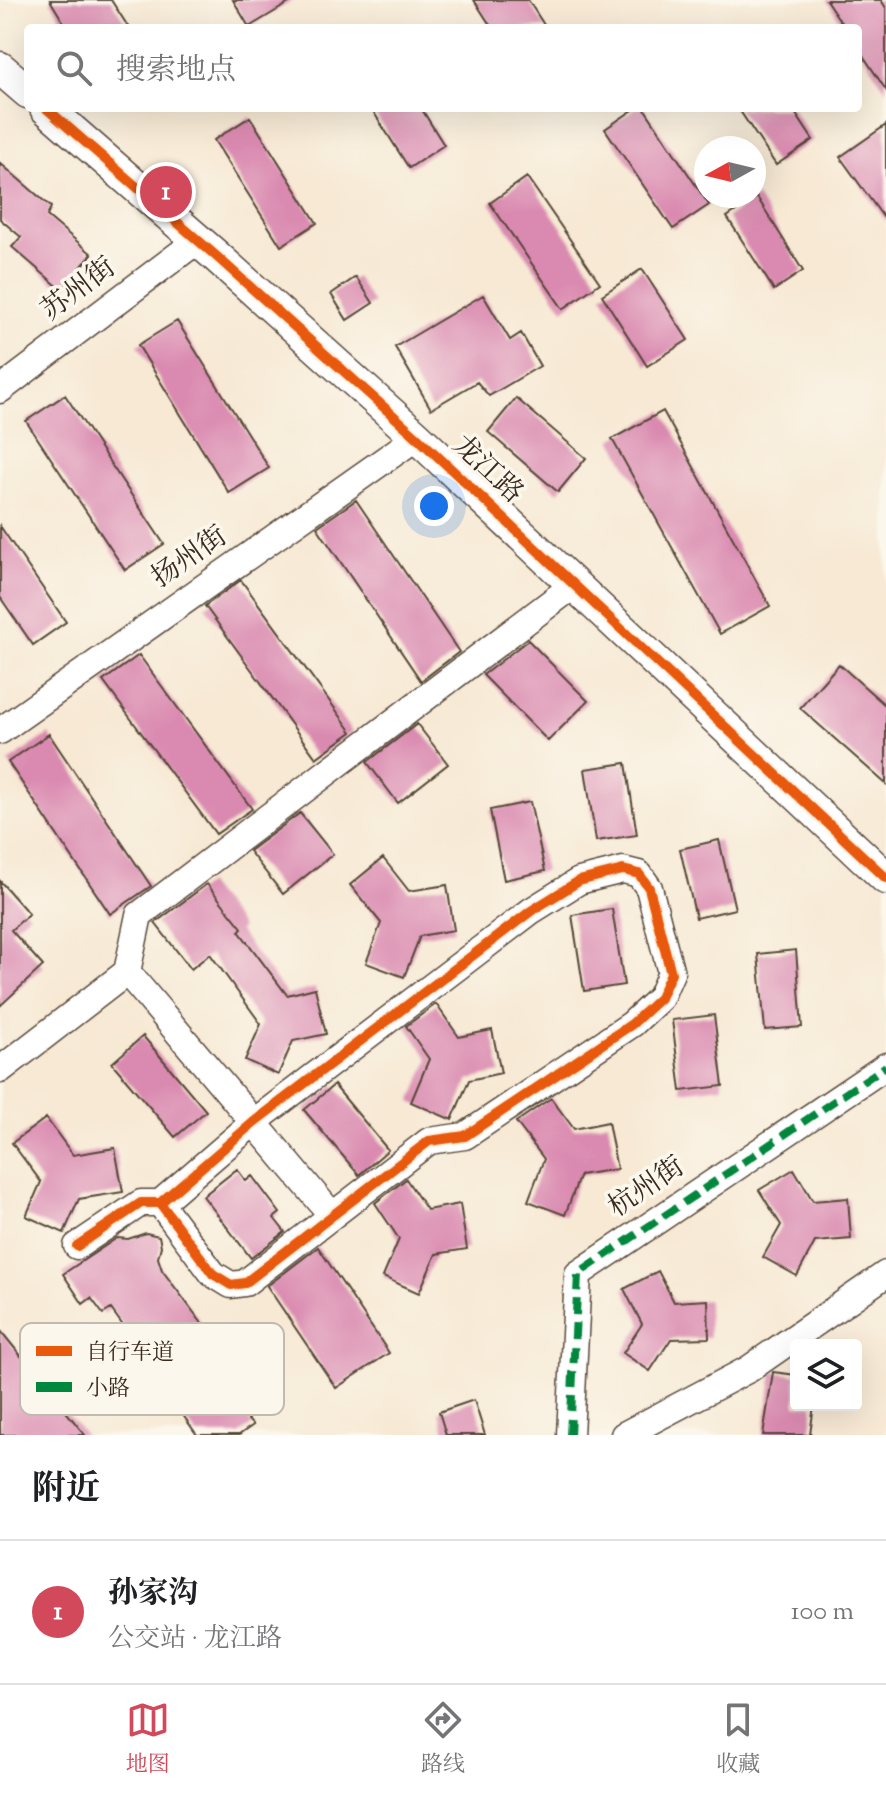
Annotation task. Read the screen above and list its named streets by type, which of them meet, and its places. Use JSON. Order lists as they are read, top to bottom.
{
  "streets": {
    "street": [
      "苏州街",
      "龙江路",
      "扬州街",
      "杭州街"
    ]
  },
  "crossings": [
    ["苏州街", "龙江路"],
    ["龙江路", "扬州街"]
  ],
  "legend": ["自行车道", "小路"],
  "north": "left",
  "page": {
    "search": "搜索地点",
    "pins": "1",
    "heading": "附近",
    "list": [
      {
        "mark": "1",
        "name": "孙家沟",
        "note": "公交站 · 龙江路",
        "value": "100 m"
      }
    ],
    "nav": ["地图", "路线", "收藏"]
  }
}
